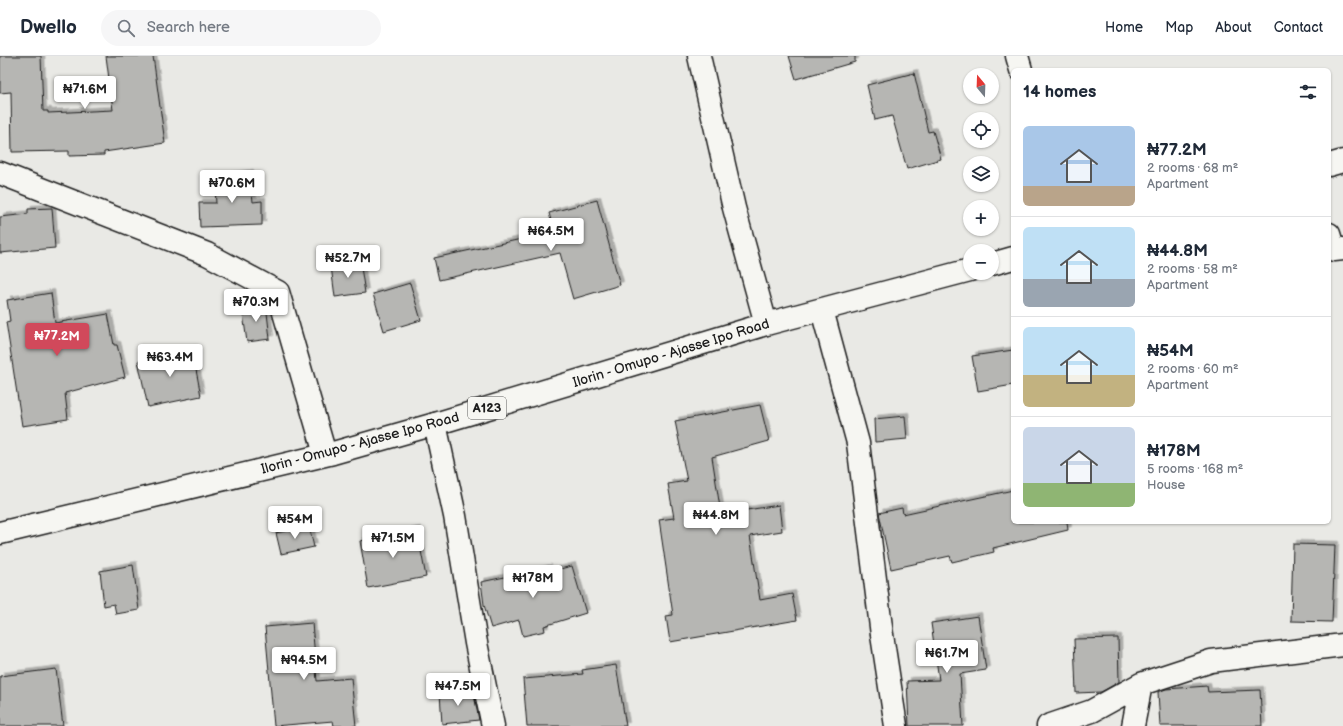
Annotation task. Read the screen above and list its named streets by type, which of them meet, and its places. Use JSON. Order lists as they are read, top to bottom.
{
  "streets": {
    "main road": ["Ilorin - Omupo - Ajasse Ipo Road", "A123"]
  },
  "north": "top",
  "page": {
    "header": "Dwello",
    "search": "Search here",
    "nav": [
      "Home",
      "Map",
      "About",
      "Contact"
    ],
    "map_buttons": ["+", "−"],
    "heading": "14 homes",
    "price": [
      "₦71.6M",
      "₦70.6M",
      "₦64.5M",
      "₦52.7M",
      "₦70.3M",
      "₦77.2M",
      "₦63.4M",
      "₦44.8M",
      "₦54M",
      "₦71.5M",
      "₦178M",
      "₦61.7M",
      "₦94.5M",
      "₦47.5M"
    ],
    "list": [
      {
        "name": "₦77.2M",
        "note": "2 rooms · 68 m² · Apartment"
      },
      {
        "name": "₦44.8M",
        "note": "2 rooms · 58 m² · Apartment"
      },
      {
        "name": "₦54M",
        "note": "2 rooms · 60 m² · Apartment"
      },
      {
        "name": "₦178M",
        "note": "5 rooms · 168 m² · House"
      }
    ]
  }
}
